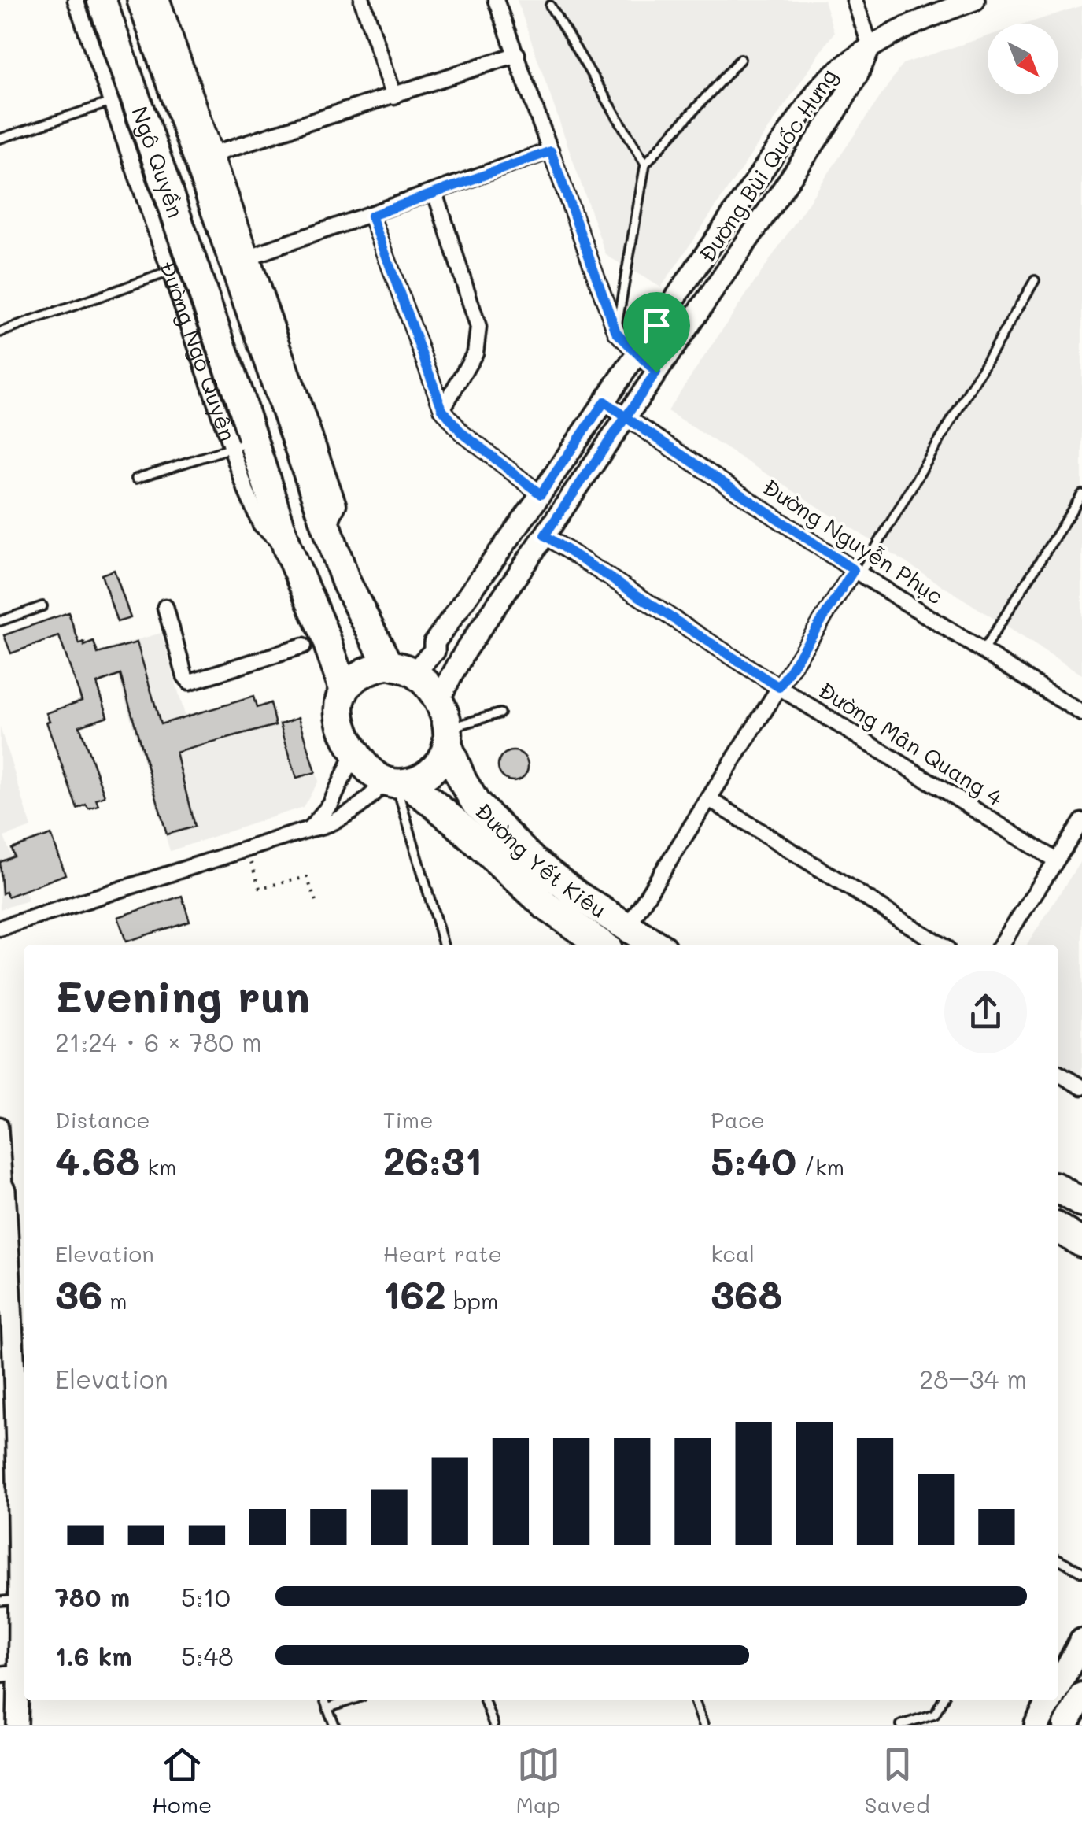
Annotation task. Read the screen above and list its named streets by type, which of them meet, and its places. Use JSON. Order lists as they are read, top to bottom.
{
  "streets": {
    "highway": ["Ngô Quyền", "Đường Yết Kiêu"],
    "street": [
      "Đường Bùi Quốc Hưng",
      "Đường Ngô Quyền",
      "Đường Nguyễn Phục",
      "Đường Mân Quang 4"
    ]
  },
  "crossings": [
    ["Ngô Quyền", "Đường Bùi Quốc Hưng"],
    ["Ngô Quyền", "Đường Ngô Quyền"],
    ["Ngô Quyền", "Đường Yết Kiêu"],
    ["Đường Bùi Quốc Hưng", "Đường Nguyễn Phục"],
    ["Đường Bùi Quốc Hưng", "Đường Mân Quang 4"],
    ["Đường Bùi Quốc Hưng", "Đường Yết Kiêu"]
  ],
  "north": "bottom right",
  "page": {
    "heading": ["Evening run", "21:24 · 6 × 780 m"],
    "stats": [
      ["Distance", "4.68 km"],
      ["Time", "26:31"],
      ["Pace", "5:40 /km"],
      ["Elevation", "36 m"],
      ["Heart rate", "162 bpm"],
      ["kcal", "368"]
    ],
    "chart": ["Elevation", "28–34 m"],
    "list": [
      {
        "name": "780 m",
        "note": "5:10"
      },
      {
        "name": "1.6 km",
        "note": "5:48"
      }
    ],
    "tabs": ["Home", "Map", "Saved"]
  }
}
